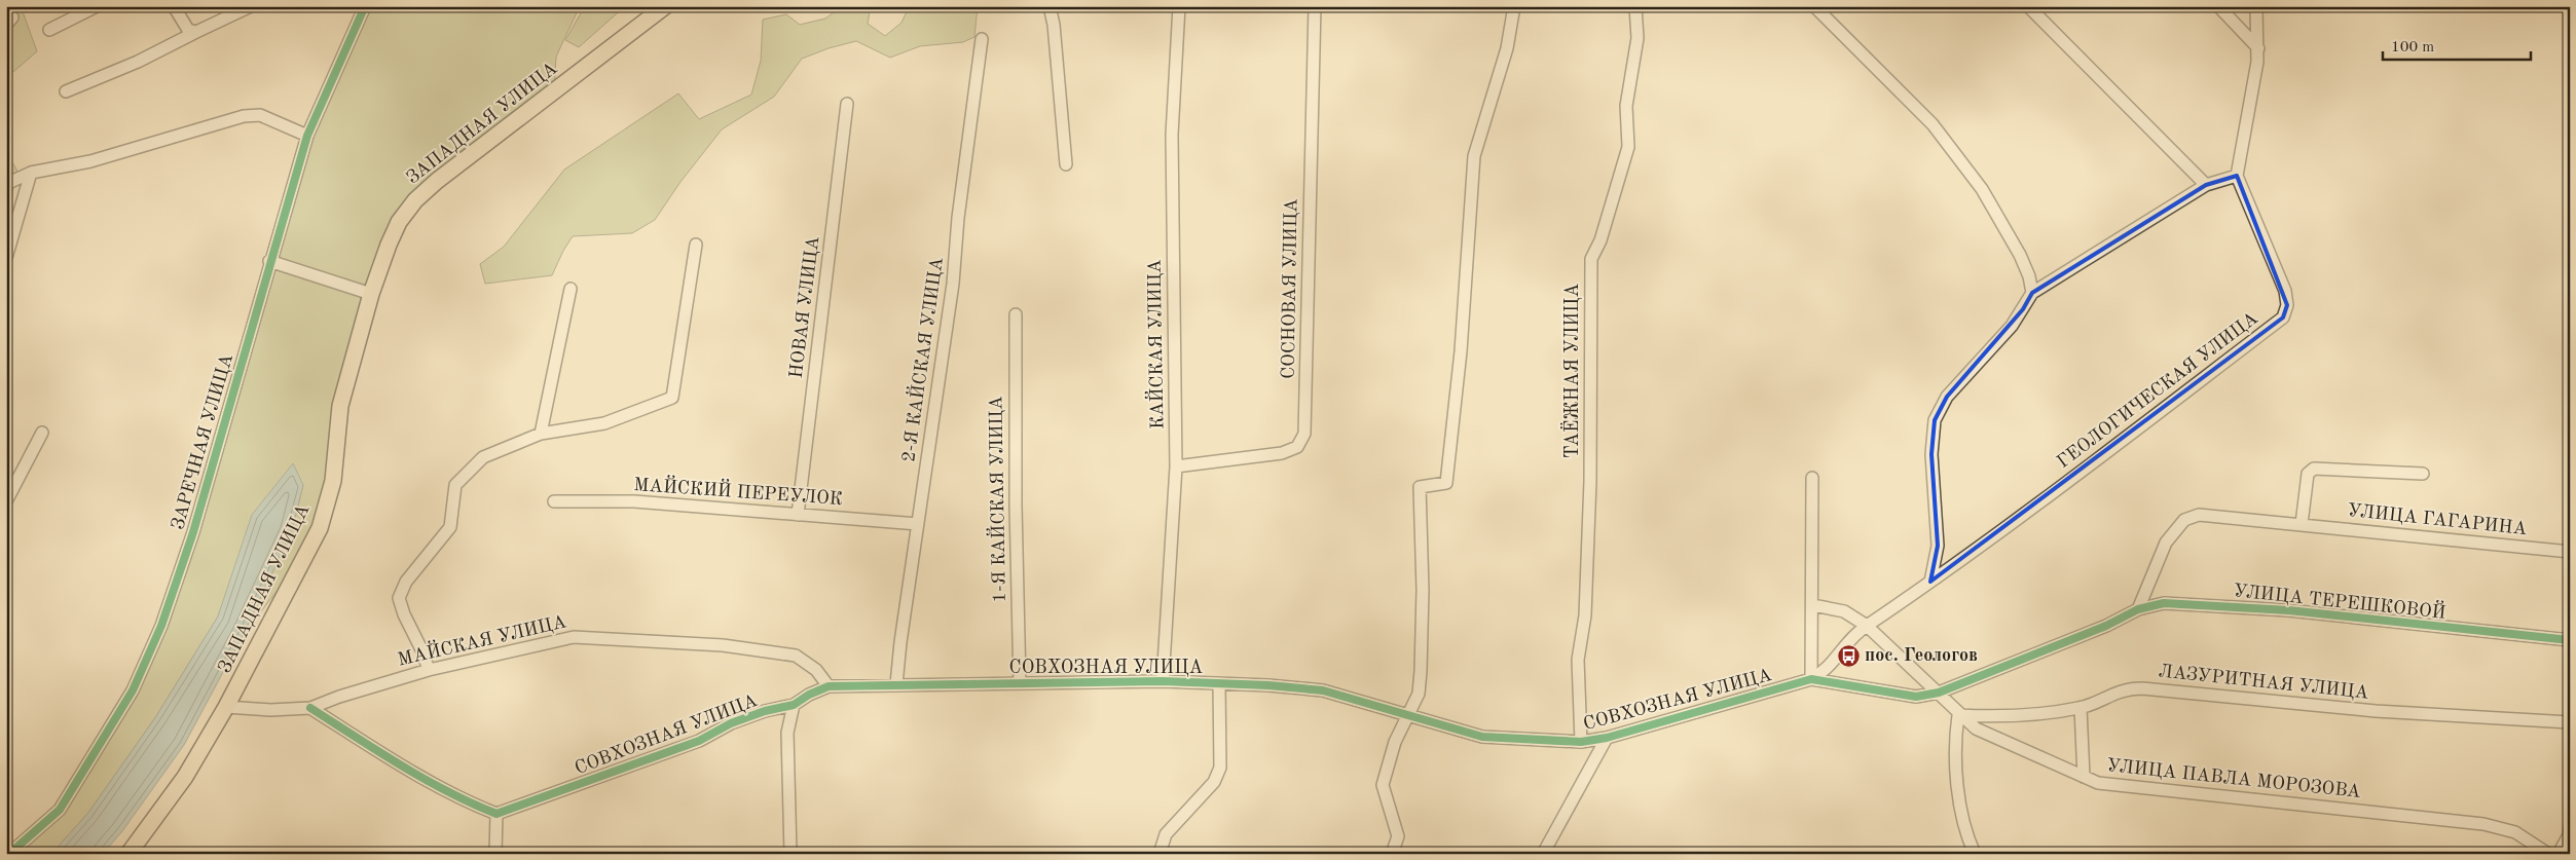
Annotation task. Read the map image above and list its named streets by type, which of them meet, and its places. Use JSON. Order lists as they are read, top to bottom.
{
  "streets": {
    "main road": ["ЗАПАДНАЯ УЛИЦА"],
    "street": [
      "СОСНОВАЯ УЛИЦА",
      "НОВАЯ УЛИЦА",
      "КАЙСКАЯ УЛИЦА",
      "2-Я КАЙСКАЯ УЛИЦА",
      "ТАЁЖНАЯ УЛИЦА",
      "ГЕОЛОГИЧЕСКАЯ УЛИЦА",
      "ЗАРЕЧНАЯ УЛИЦА",
      "МАЙСКИЙ ПЕРЕУЛОК",
      "1-Я КАЙСКАЯ УЛИЦА",
      "УЛИЦА ГАГАРИНА",
      "УЛИЦА ТЕРЕШКОВОЙ",
      "МАЙСКАЯ УЛИЦА",
      "СОВХОЗНАЯ УЛИЦА",
      "ЛАЗУРИТНАЯ УЛИЦА",
      "УЛИЦА ПАВЛА МОРОЗОВА"
    ]
  },
  "crossings": [
    ["ЗАПАДНАЯ УЛИЦА", "МАЙСКАЯ УЛИЦА"],
    ["СОСНОВАЯ УЛИЦА", "КАЙСКАЯ УЛИЦА"],
    ["НОВАЯ УЛИЦА", "МАЙСКИЙ ПЕРЕУЛОК"],
    ["КАЙСКАЯ УЛИЦА", "СОВХОЗНАЯ УЛИЦА"],
    ["2-Я КАЙСКАЯ УЛИЦА", "МАЙСКИЙ ПЕРЕУЛОК"],
    ["2-Я КАЙСКАЯ УЛИЦА", "СОВХОЗНАЯ УЛИЦА"],
    ["ТАЁЖНАЯ УЛИЦА", "СОВХОЗНАЯ УЛИЦА"],
    ["ГЕОЛОГИЧЕСКАЯ УЛИЦА", "СОВХОЗНАЯ УЛИЦА"],
    ["ГЕОЛОГИЧЕСКАЯ УЛИЦА", "УЛИЦА ПАВЛА МОРОЗОВА"],
    ["1-Я КАЙСКАЯ УЛИЦА", "СОВХОЗНАЯ УЛИЦА"],
    ["УЛИЦА ГАГАРИНА", "УЛИЦА ТЕРЕШКОВОЙ"],
    ["УЛИЦА ТЕРЕШКОВОЙ", "СОВХОЗНАЯ УЛИЦА"],
    ["УЛИЦА ТЕРЕШКОВОЙ", "УЛИЦА ПАВЛА МОРОЗОВА"],
    ["МАЙСКАЯ УЛИЦА", "СОВХОЗНАЯ УЛИЦА"],
    ["СОВХОЗНАЯ УЛИЦА", "УЛИЦА ПАВЛА МОРОЗОВА"],
    ["ЛАЗУРИТНАЯ УЛИЦА", "УЛИЦА ПАВЛА МОРОЗОВА"]
  ],
  "places": {
    "bus stop": ["пос. Геологов"]
  },
  "scale_bar": "100 m"
}
